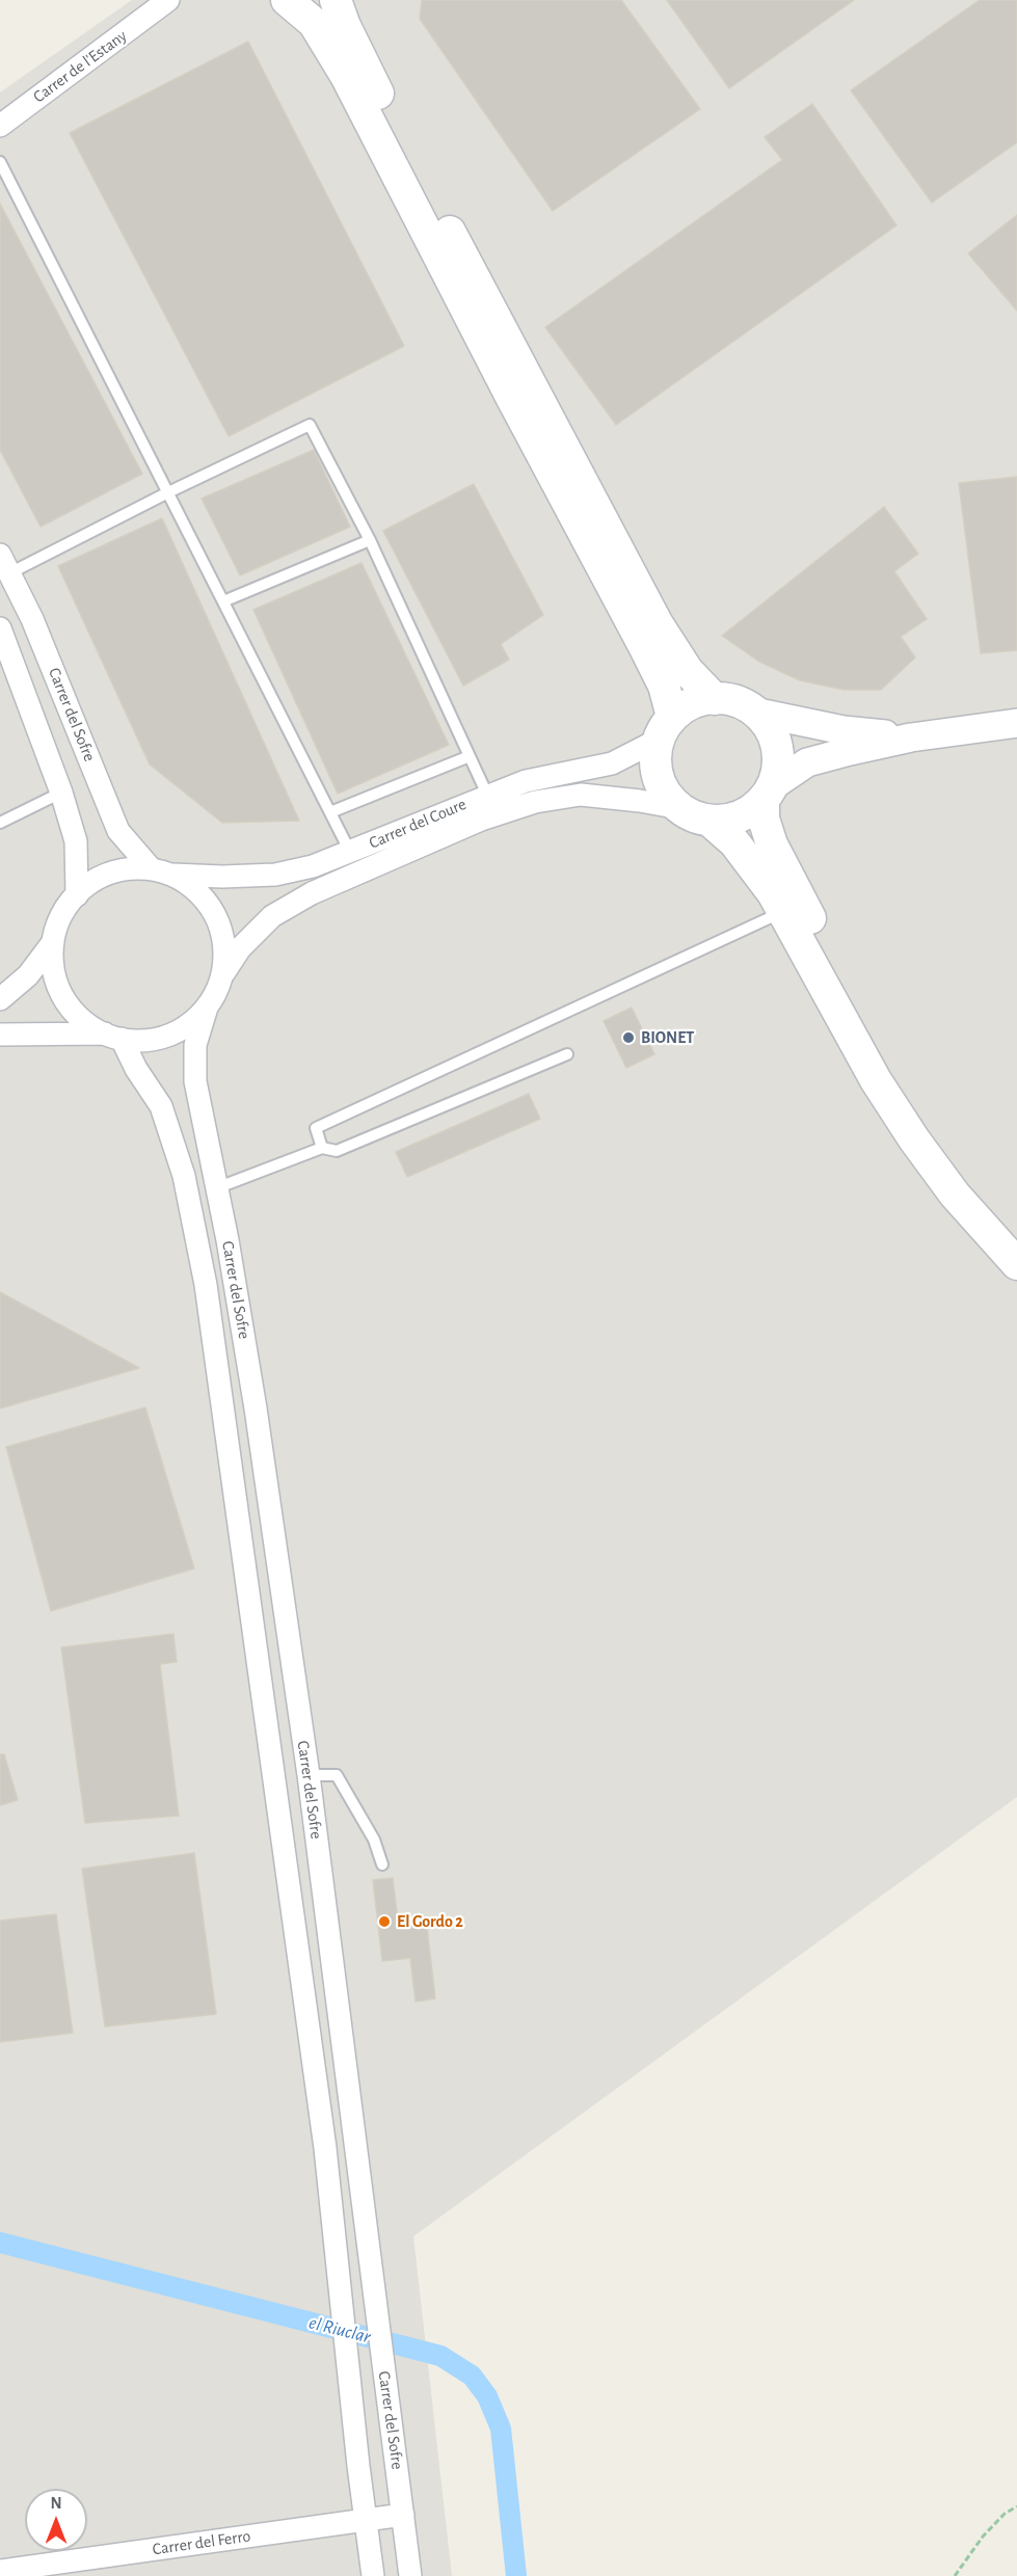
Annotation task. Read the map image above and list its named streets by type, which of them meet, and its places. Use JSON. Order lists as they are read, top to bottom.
{
  "streets": {
    "street": [
      "Carrer de l'Estany",
      "Carrer del Sofre",
      "Carrer del Coure",
      "Carrer del Ferro"
    ]
  },
  "crossings": [
    ["Carrer del Sofre", "Carrer del Coure"],
    ["Carrer del Sofre", "Carrer del Ferro"]
  ],
  "water": ["el Riuclar"],
  "places": ["BIONET", "El Gordo 2"],
  "north": "top"
}
